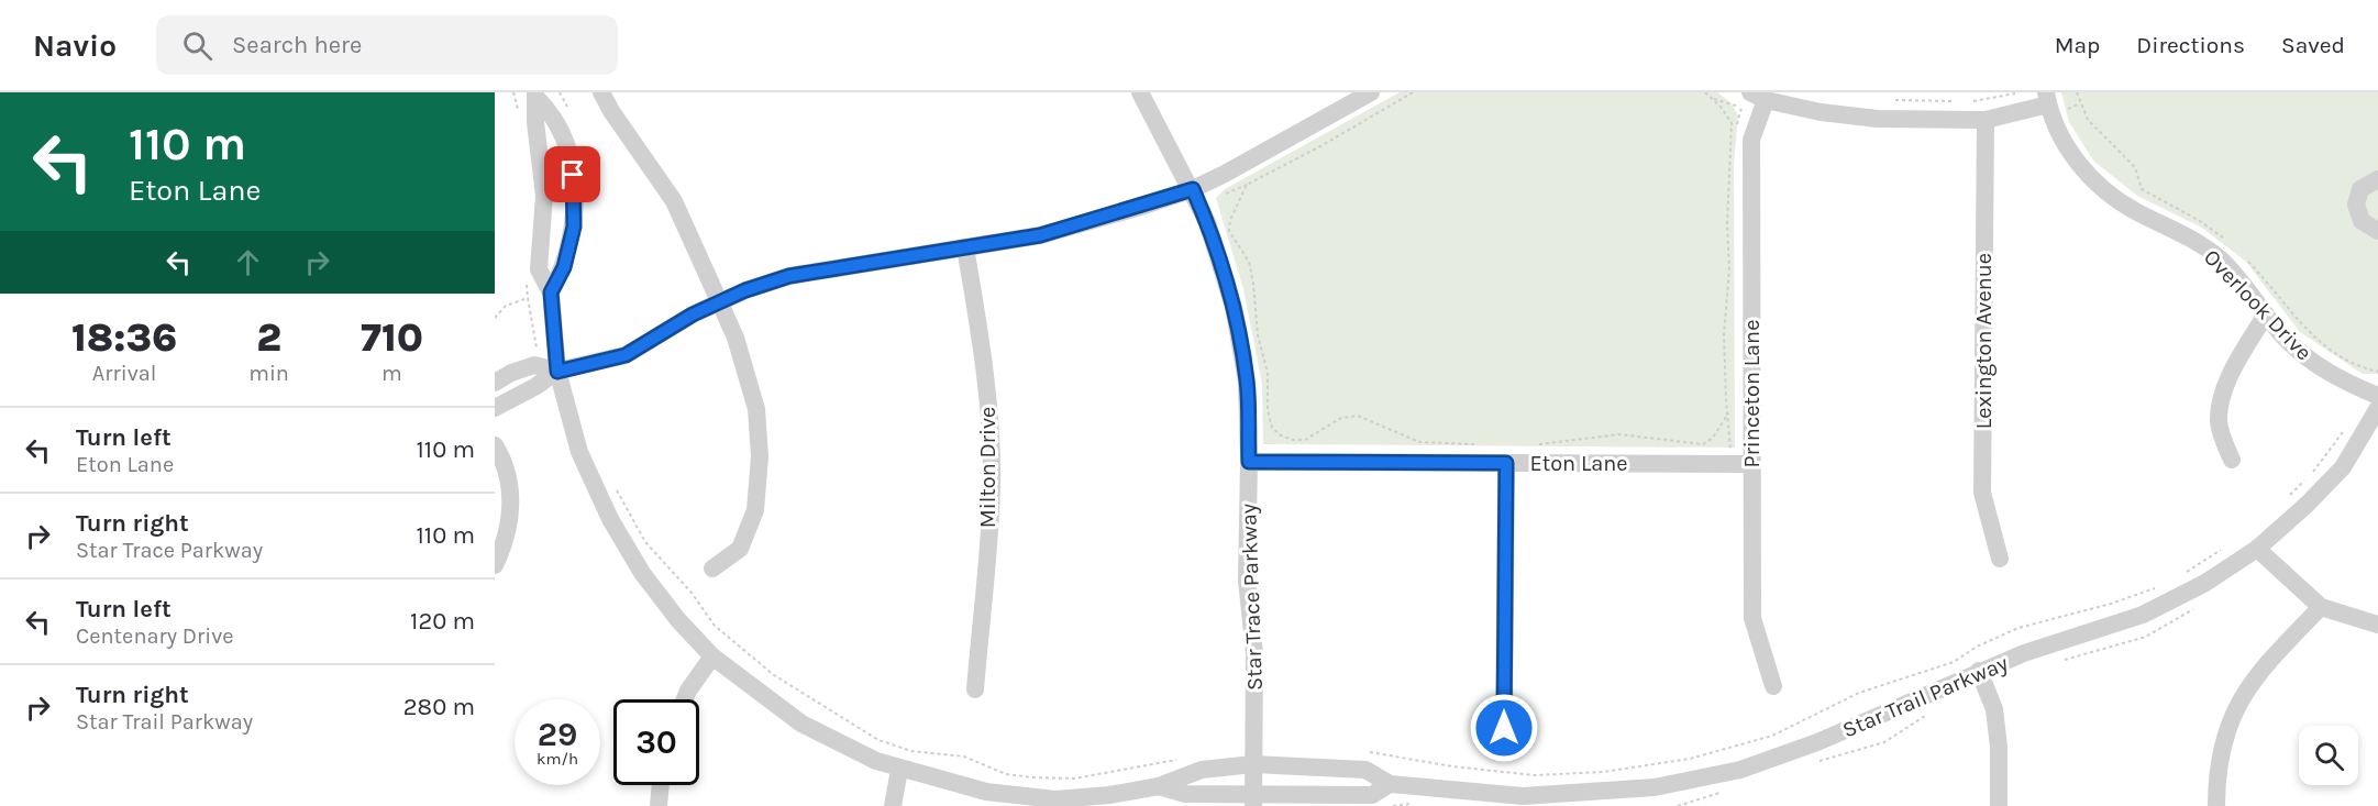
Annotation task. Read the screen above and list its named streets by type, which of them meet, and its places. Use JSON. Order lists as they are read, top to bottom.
{
  "streets": {
    "street": [
      "Overlook Drive",
      "Lexington Avenue",
      "Princeton Lane",
      "Eton Lane",
      "Milton Drive",
      "Star Trace Parkway",
      "Star Trail Parkway"
    ]
  },
  "crossings": [
    ["Princeton Lane", "Eton Lane"],
    ["Eton Lane", "Star Trace Parkway"],
    ["Star Trace Parkway", "Star Trail Parkway"]
  ],
  "page": {
    "header": "Navio",
    "search": "Search here",
    "nav": ["Map", "Directions", "Saved"],
    "turn": ["110 m", "Eton Lane"],
    "eta": [
      "18:36",
      "Arrival",
      "2",
      "min",
      "710",
      "m"
    ],
    "list": [
      {
        "name": "Turn left",
        "note": "Eton Lane",
        "value": "110 m"
      },
      {
        "name": "Turn right",
        "note": "Star Trace Parkway",
        "value": "110 m"
      },
      {
        "name": "Turn left",
        "note": "Centenary Drive",
        "value": "120 m"
      },
      {
        "name": "Turn right",
        "note": "Star Trail Parkway",
        "value": "280 m"
      }
    ],
    "speed": "29 km/h",
    "limit": "30"
  }
}
